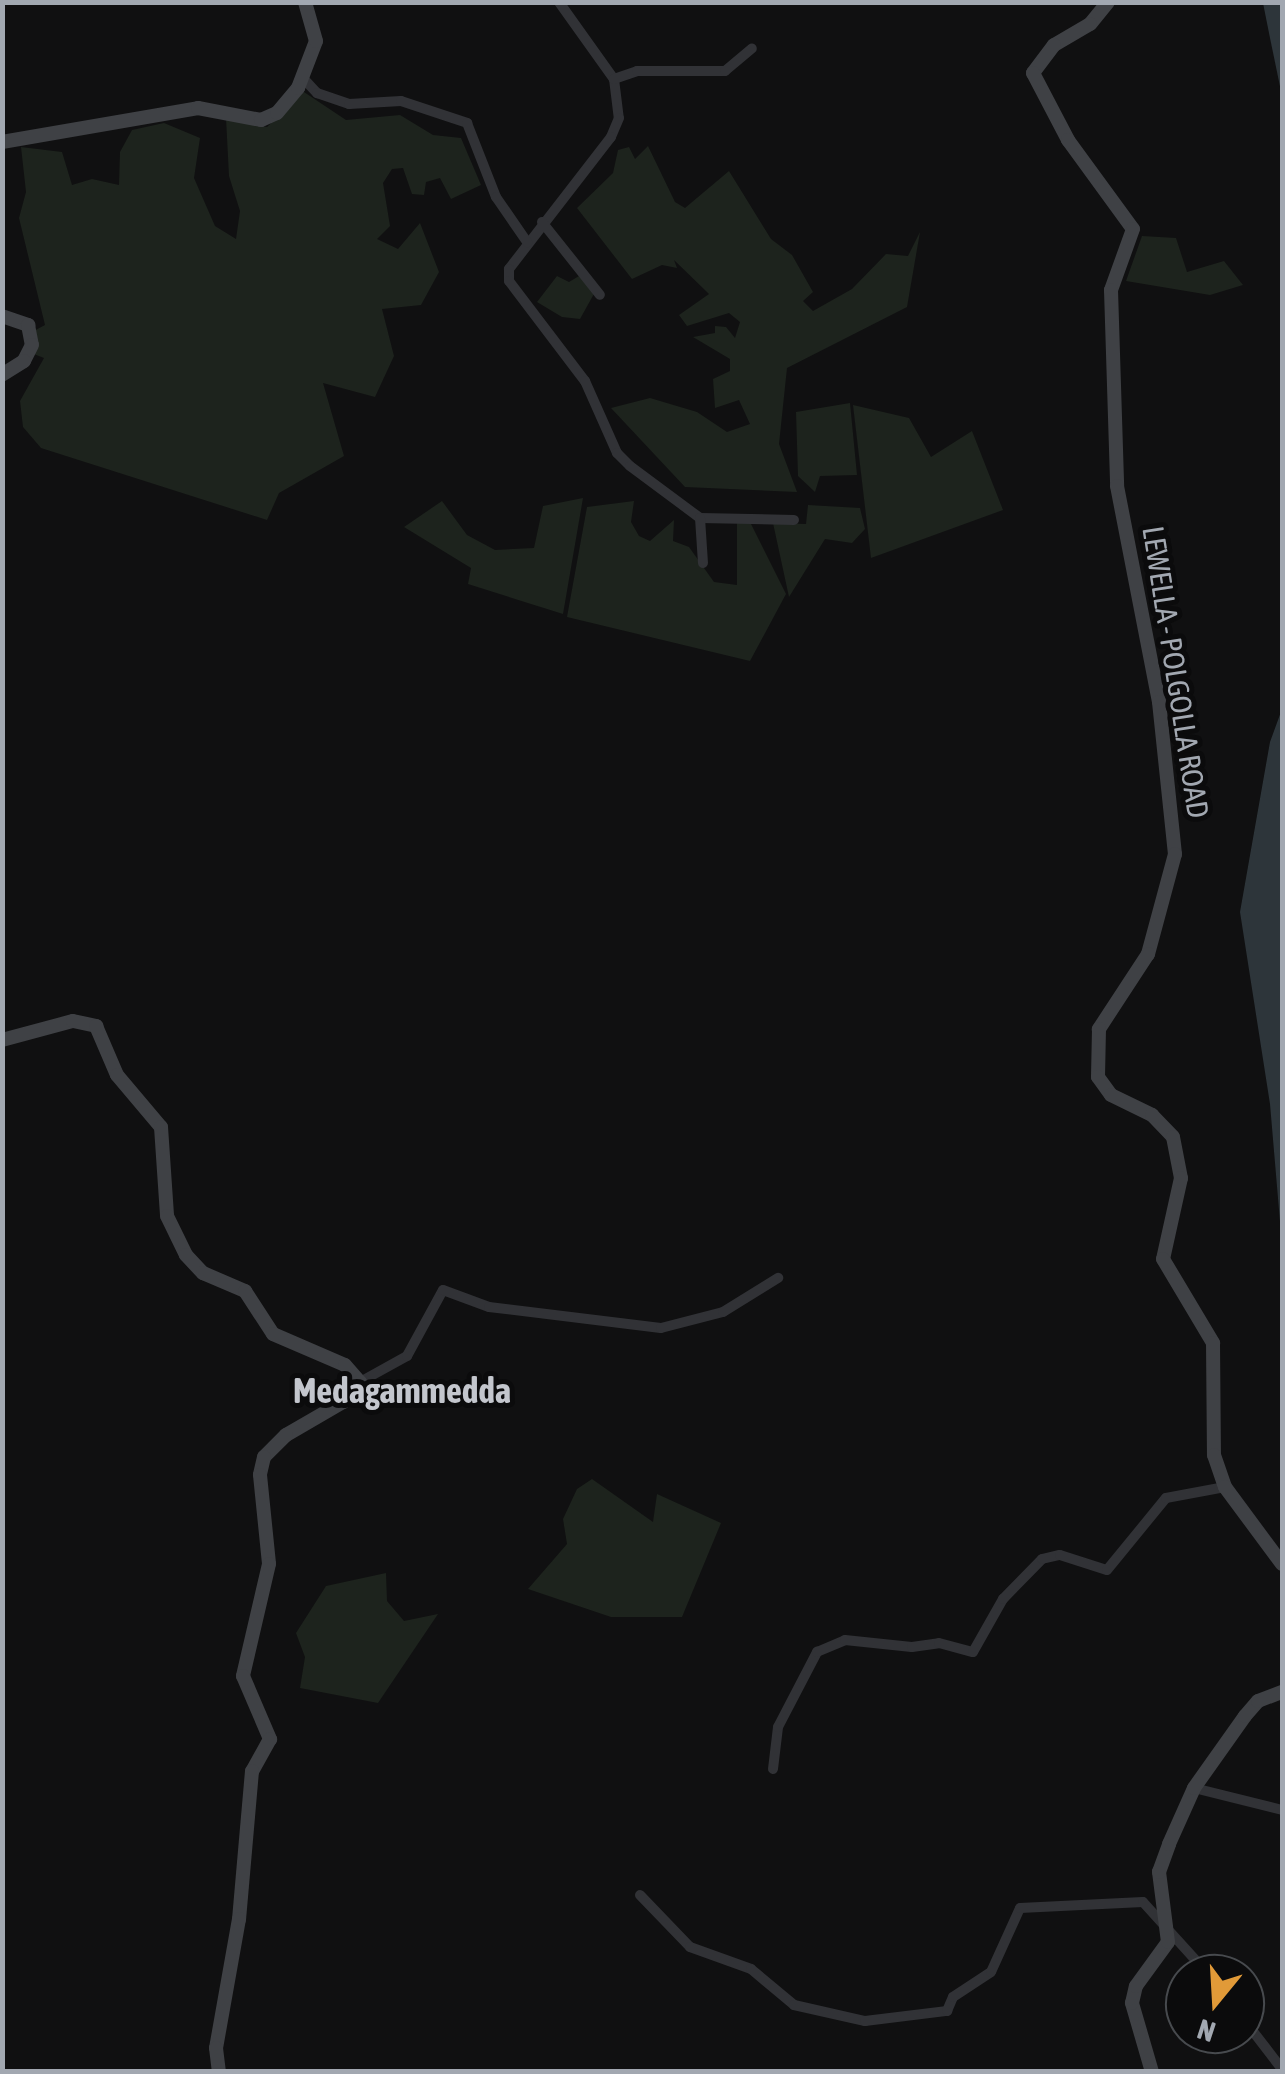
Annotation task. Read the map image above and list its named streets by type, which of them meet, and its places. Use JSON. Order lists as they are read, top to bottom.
{
  "streets": {
    "street": ["LEWELLA - POLGOLLA ROAD"]
  },
  "districts": ["Medagammedda"],
  "north": "bottom"
}
